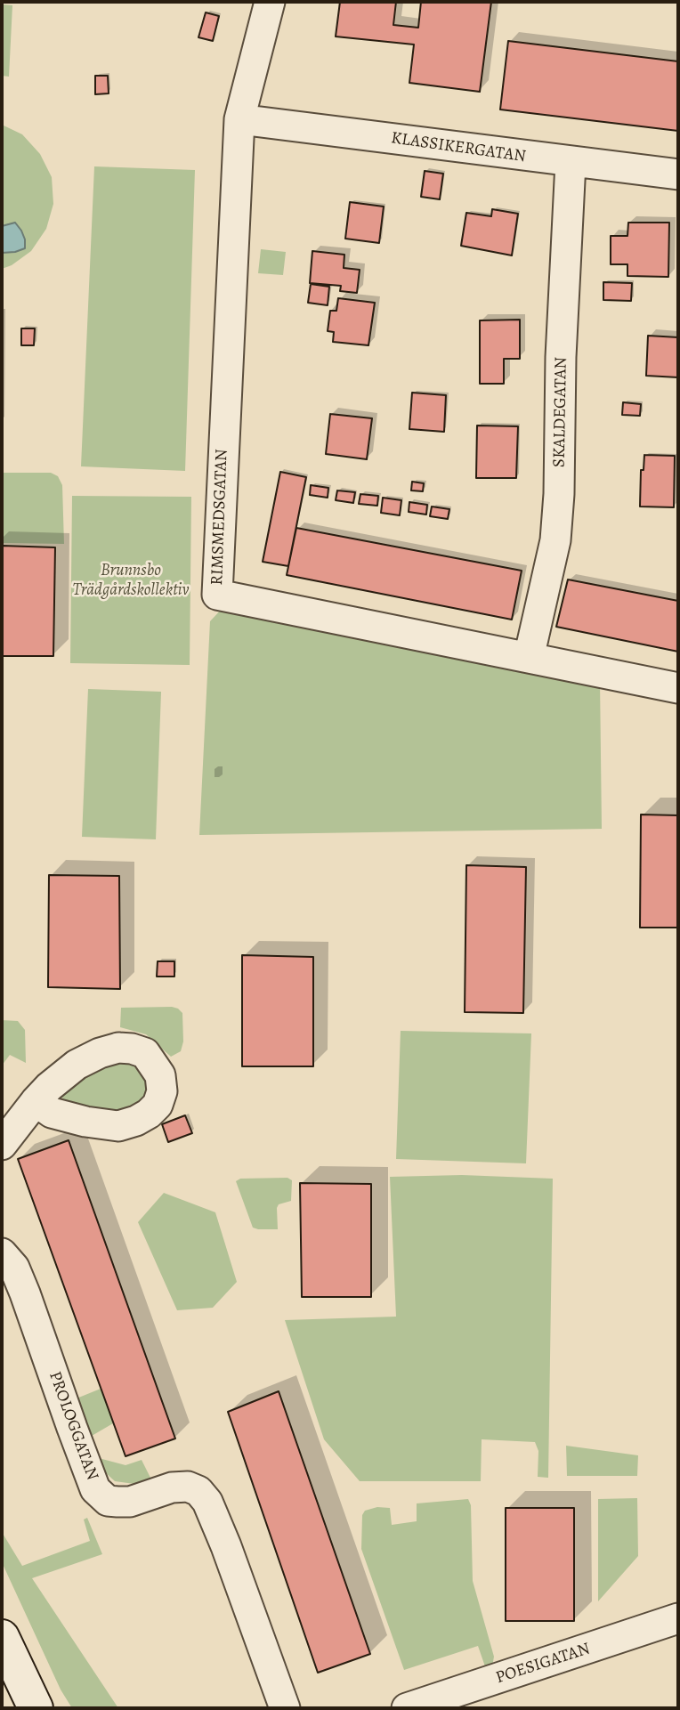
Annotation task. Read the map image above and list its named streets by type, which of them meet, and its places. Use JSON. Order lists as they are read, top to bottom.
{
  "streets": {
    "street": [
      "KLASSIKERGATAN",
      "SKALDEGATAN",
      "RIMSMEDSGATAN",
      "PROLOGGATAN",
      "POESIGATAN"
    ]
  },
  "crossings": [
    ["KLASSIKERGATAN", "SKALDEGATAN"],
    ["KLASSIKERGATAN", "RIMSMEDSGATAN"],
    ["SKALDEGATAN", "RIMSMEDSGATAN"]
  ],
  "parks": ["Brunnsbo Trädgårdskollektiv"]
}
